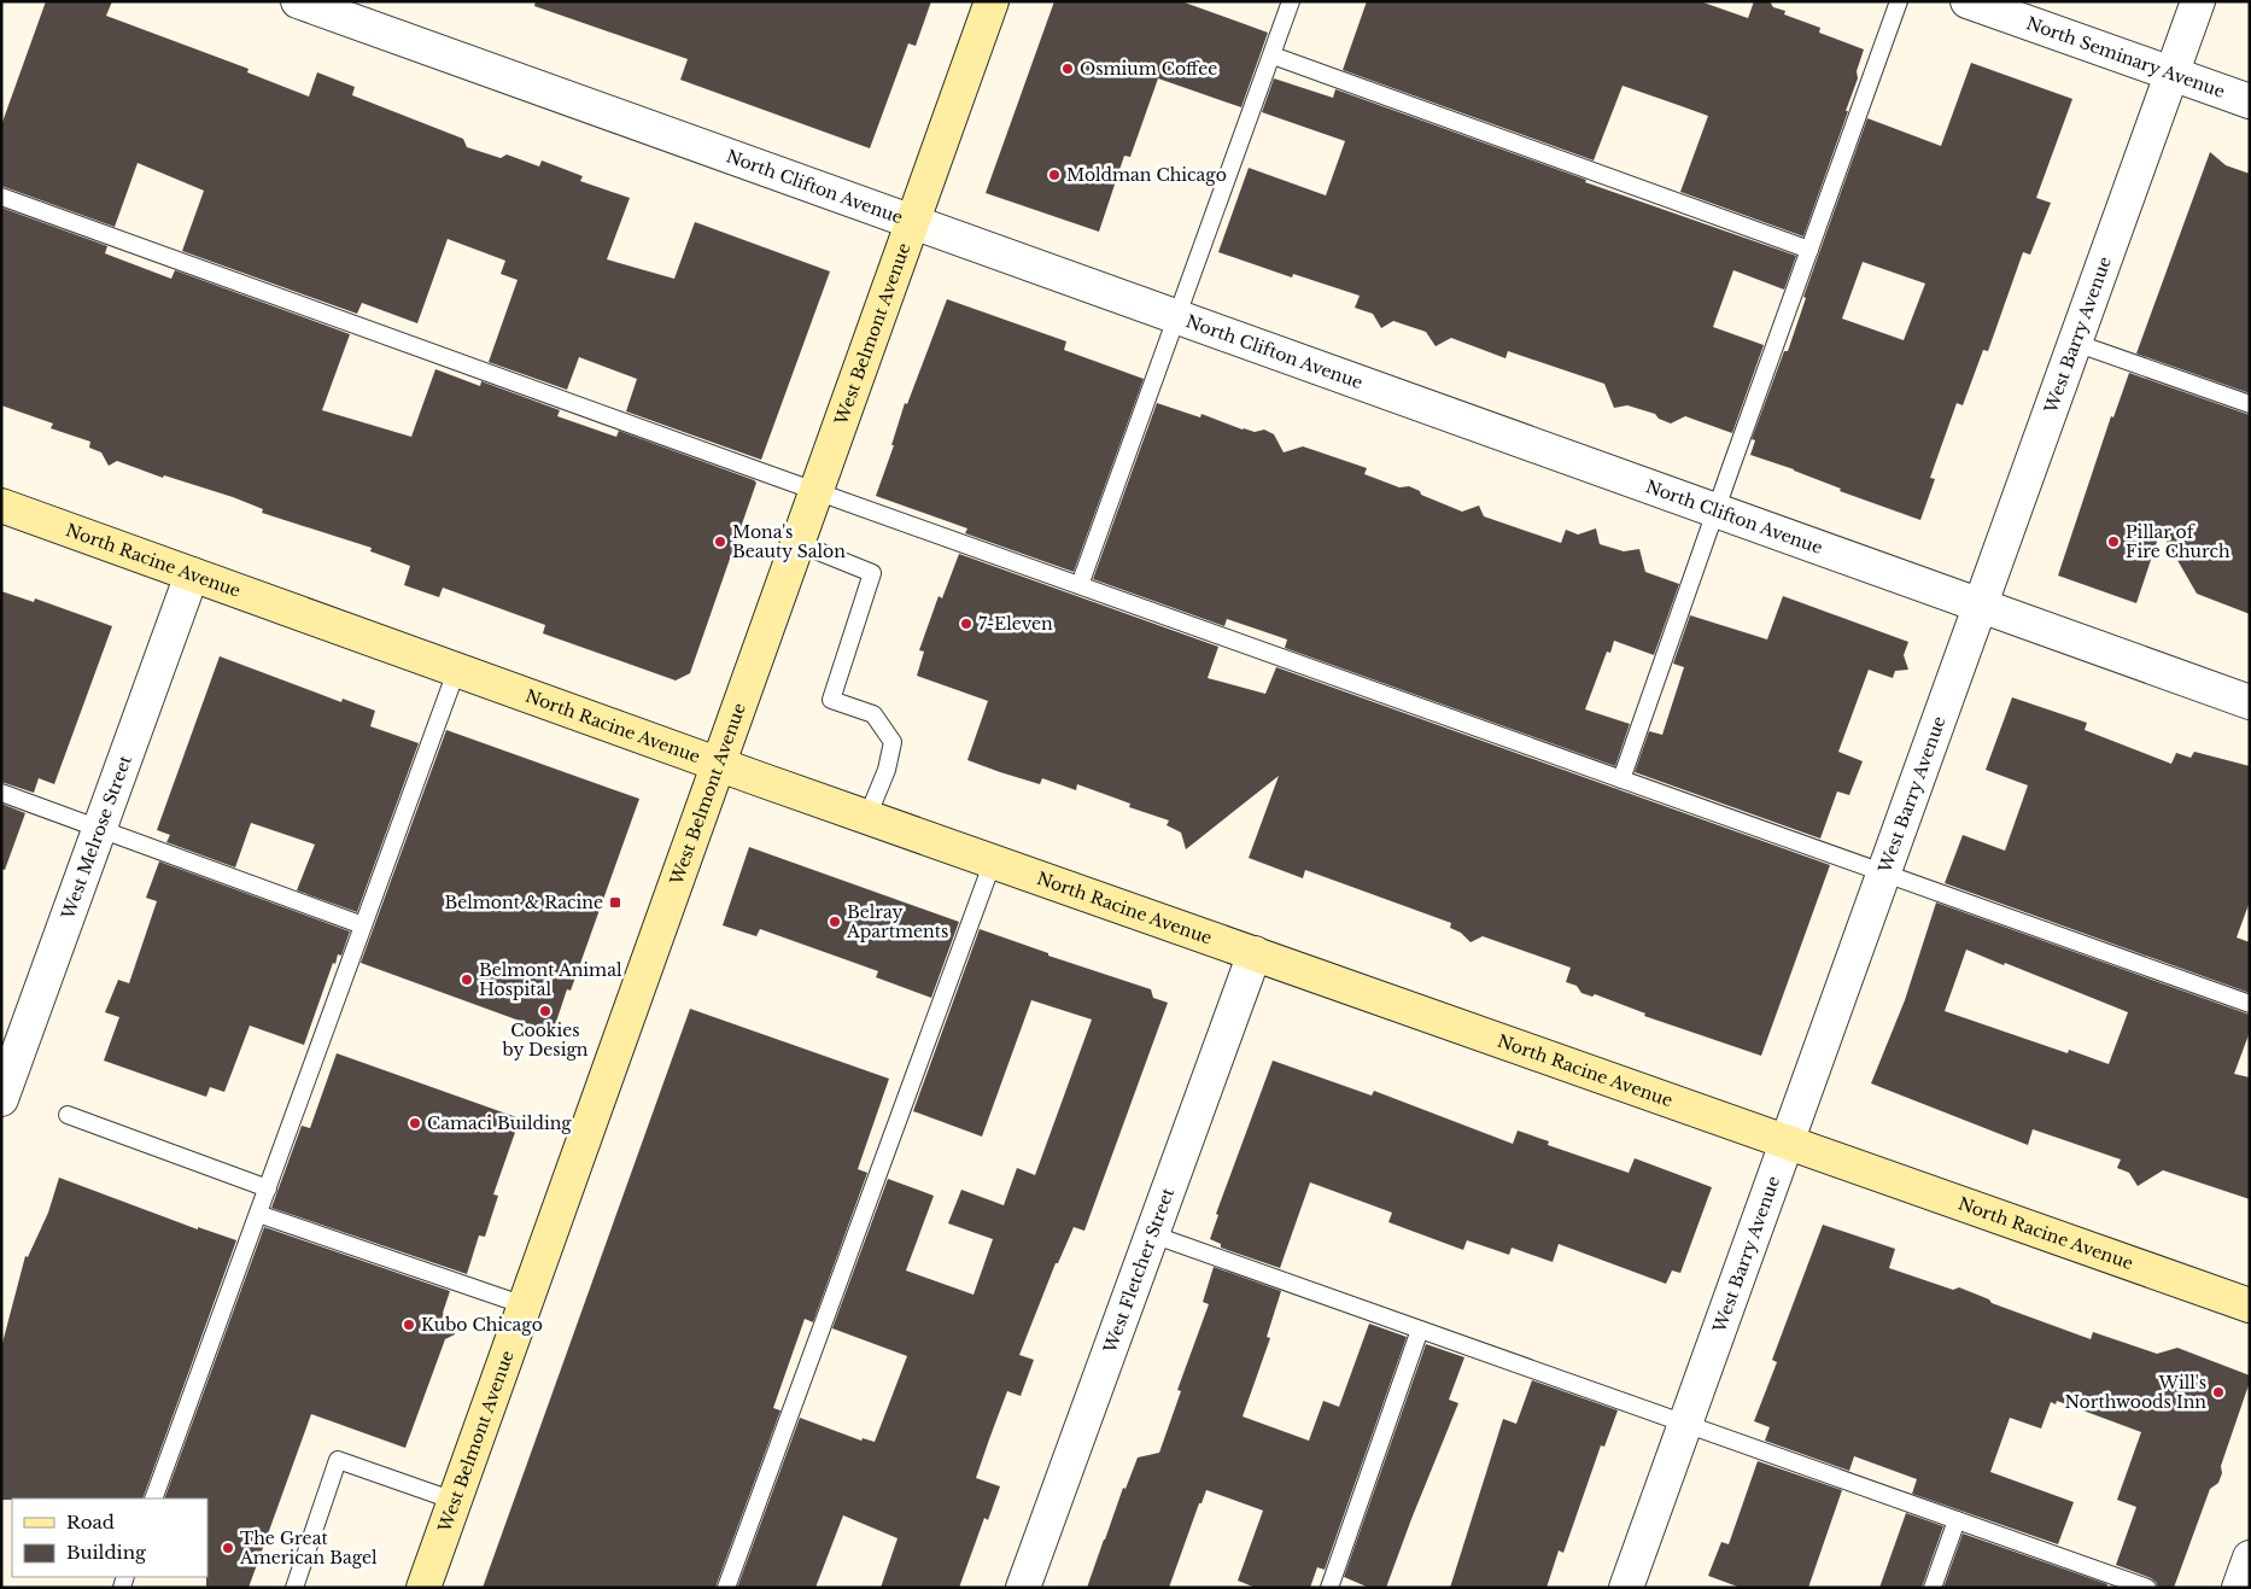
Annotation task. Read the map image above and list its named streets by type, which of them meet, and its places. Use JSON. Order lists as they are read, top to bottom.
{
  "streets": {
    "street": [
      "North Seminary Avenue",
      "North Clifton Avenue",
      "West Belmont Avenue",
      "West Barry Avenue",
      "North Racine Avenue",
      "West Melrose Street",
      "West Fletcher Street"
    ]
  },
  "crossings": [
    ["North Seminary Avenue", "West Barry Avenue"],
    ["North Clifton Avenue", "West Belmont Avenue"],
    ["North Clifton Avenue", "West Barry Avenue"],
    ["West Belmont Avenue", "North Racine Avenue"],
    ["West Barry Avenue", "North Racine Avenue"],
    ["North Racine Avenue", "West Melrose Street"],
    ["North Racine Avenue", "West Fletcher Street"]
  ],
  "places": {
    "other": [
      "Osmium Coffee",
      "Moldman Chicago",
      "Mona's Beauty Salon",
      "Pillar of Fire Church",
      "7-Eleven",
      "Belray Apartments",
      "Belmont Animal Hospital",
      "Cookies by Design",
      "Camaci Building",
      "Kubo Chicago",
      "Will's Northwoods Inn",
      "The Great American Bagel"
    ],
    "transit": ["Belmont & Racine"]
  },
  "legend": ["Road", "Building"]
}
